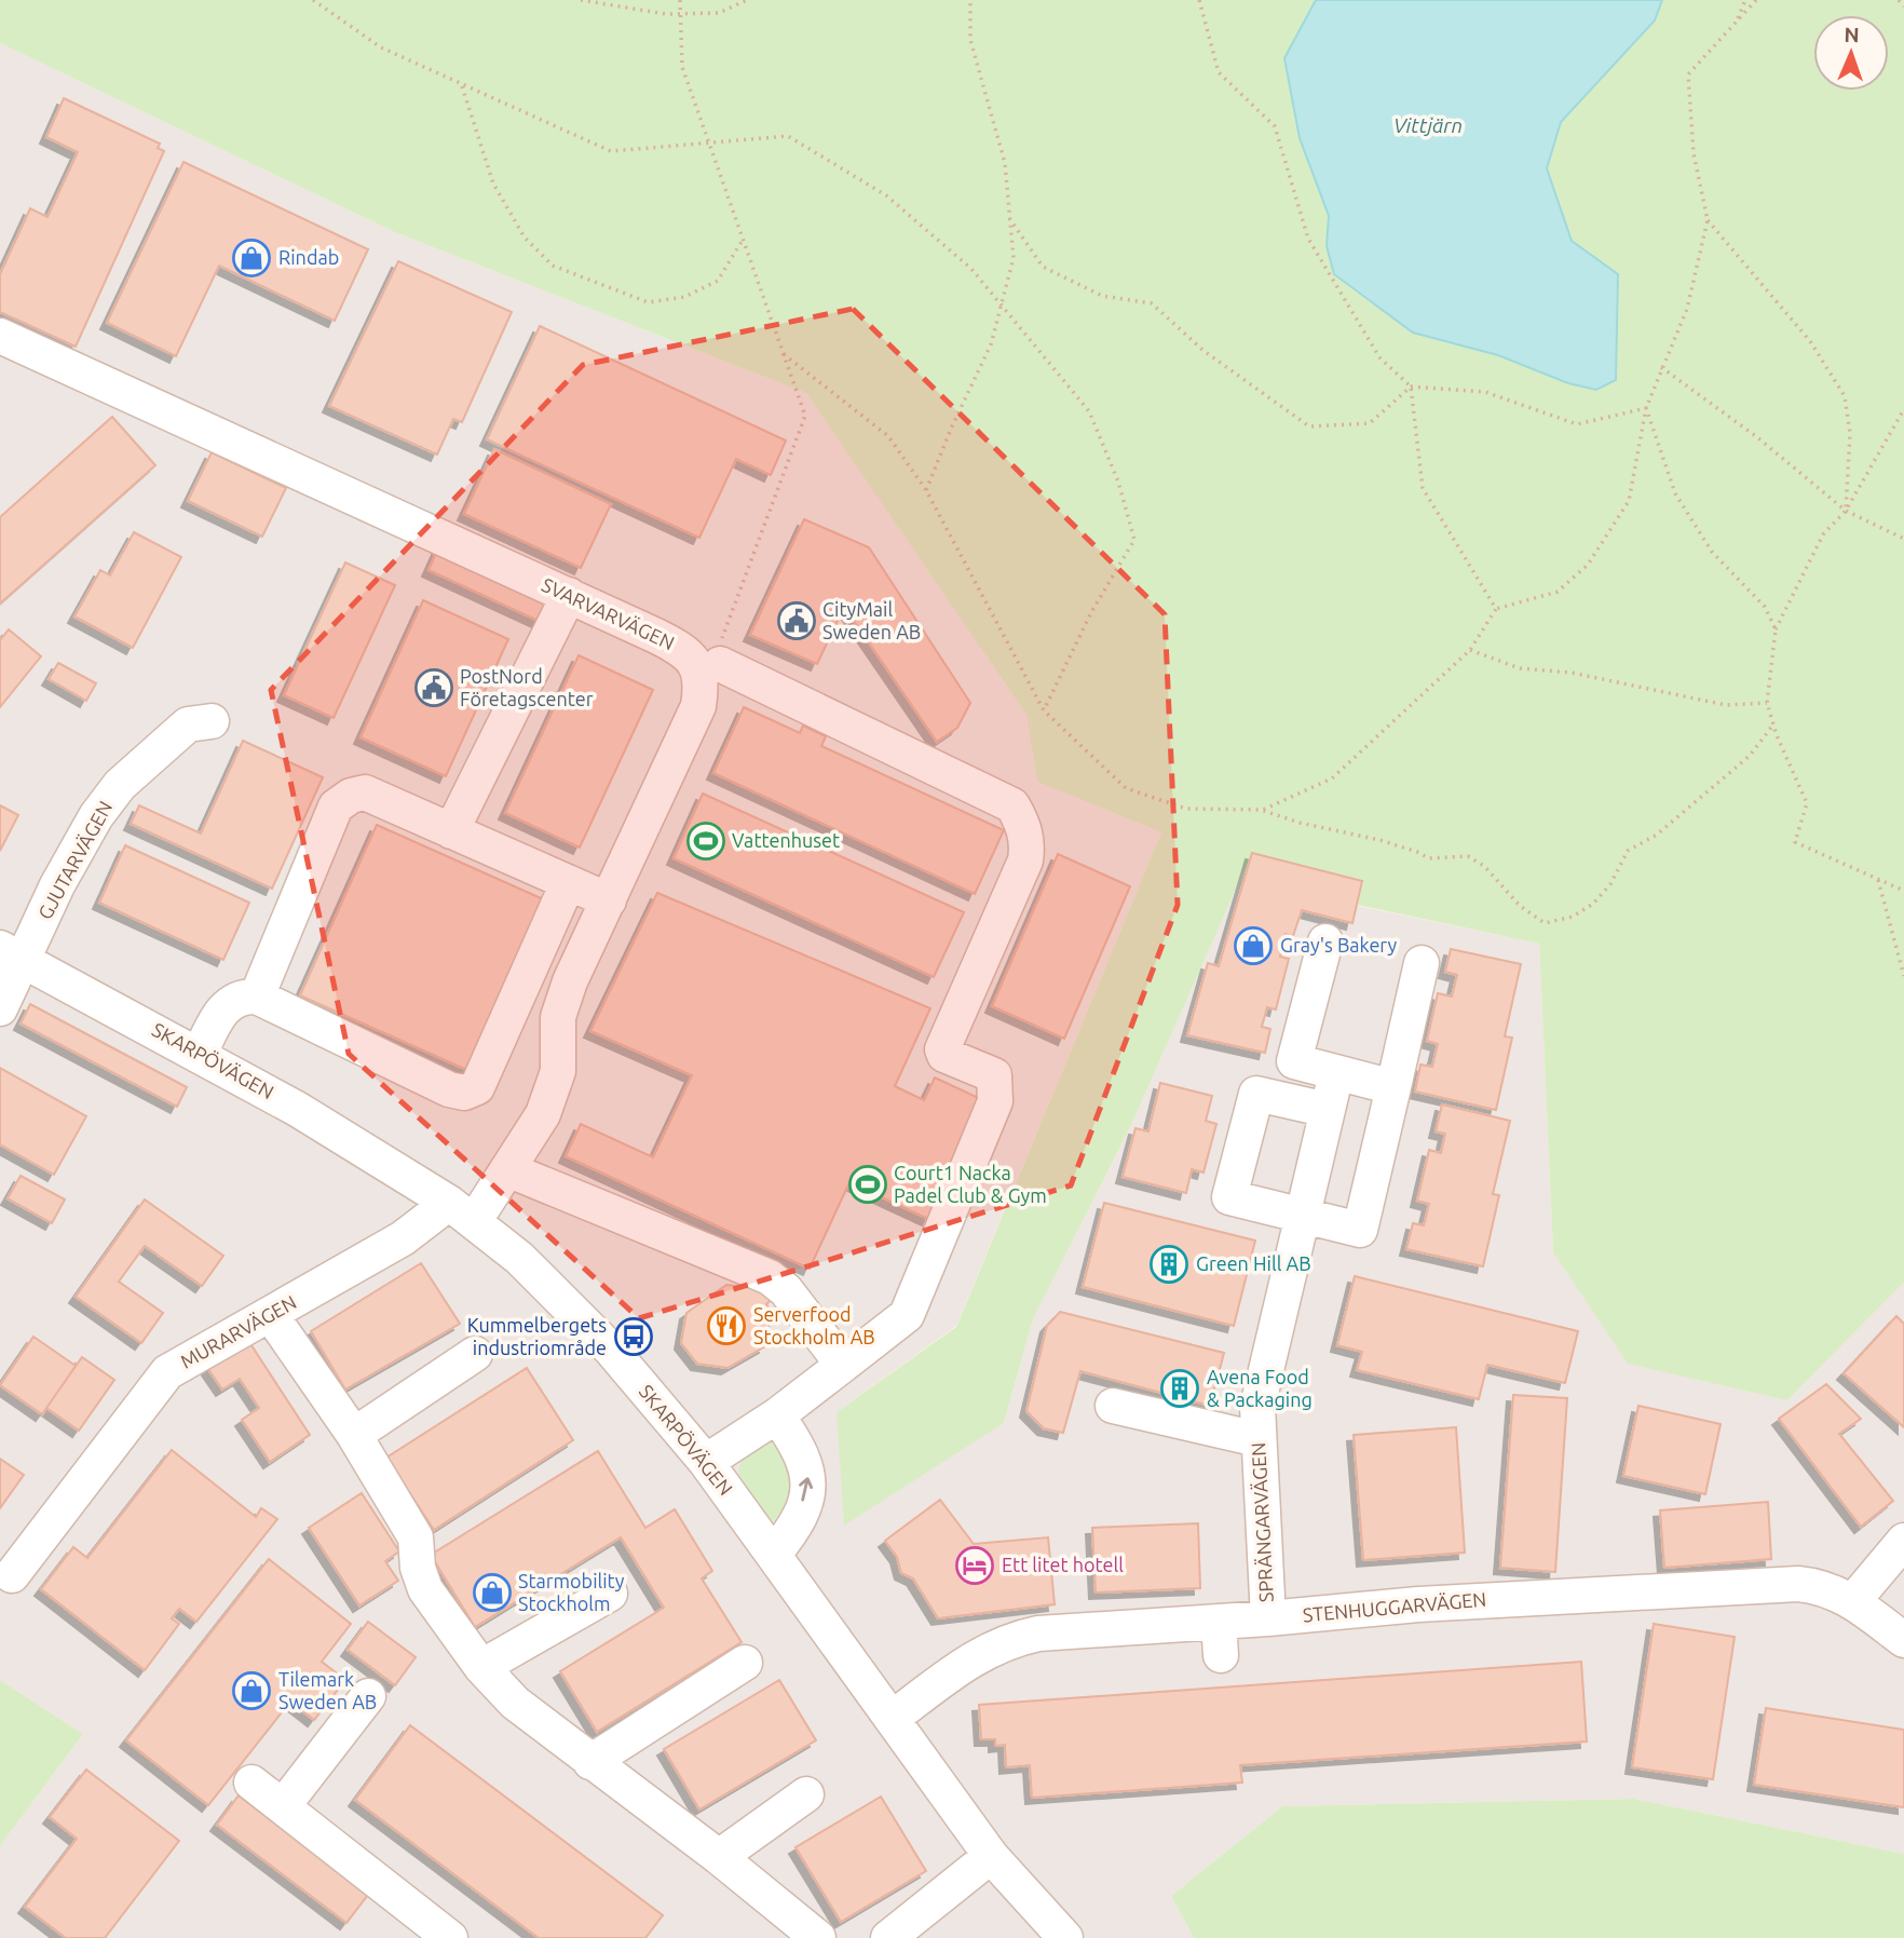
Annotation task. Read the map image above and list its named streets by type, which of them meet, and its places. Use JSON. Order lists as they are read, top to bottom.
{
  "streets": {
    "street": [
      "SVARVARVÄGEN",
      "GJUTARVÄGEN",
      "SKARPÖVÄGEN",
      "MURARVÄGEN",
      "SPRÄNGARVÄGEN",
      "STENHUGGARVÄGEN"
    ]
  },
  "crossings": [
    ["SVARVARVÄGEN", "SKARPÖVÄGEN"],
    ["SVARVARVÄGEN", "MURARVÄGEN"],
    ["GJUTARVÄGEN", "SKARPÖVÄGEN"],
    ["SKARPÖVÄGEN", "MURARVÄGEN"],
    ["SKARPÖVÄGEN", "STENHUGGARVÄGEN"],
    ["SPRÄNGARVÄGEN", "STENHUGGARVÄGEN"]
  ],
  "water": ["Vittjärn"],
  "places": {
    "shop": [
      "Rindab",
      "Gray's Bakery",
      "Starmobility Stockholm",
      "Tilemark Sweden AB"
    ],
    "public building": ["CityMail Sweden AB", "PostNord Företagscenter"],
    "sports": ["Vattenhuset", "Court1 Nacka Padel Club & Gym"],
    "building": ["Green Hill AB", "Avena Food & Packaging"],
    "restaurant": ["Serverfood Stockholm AB"],
    "bus stop": ["Kummelbergets industriområde"],
    "hotel": ["Ett litet hotell"]
  },
  "north": "top"
}
